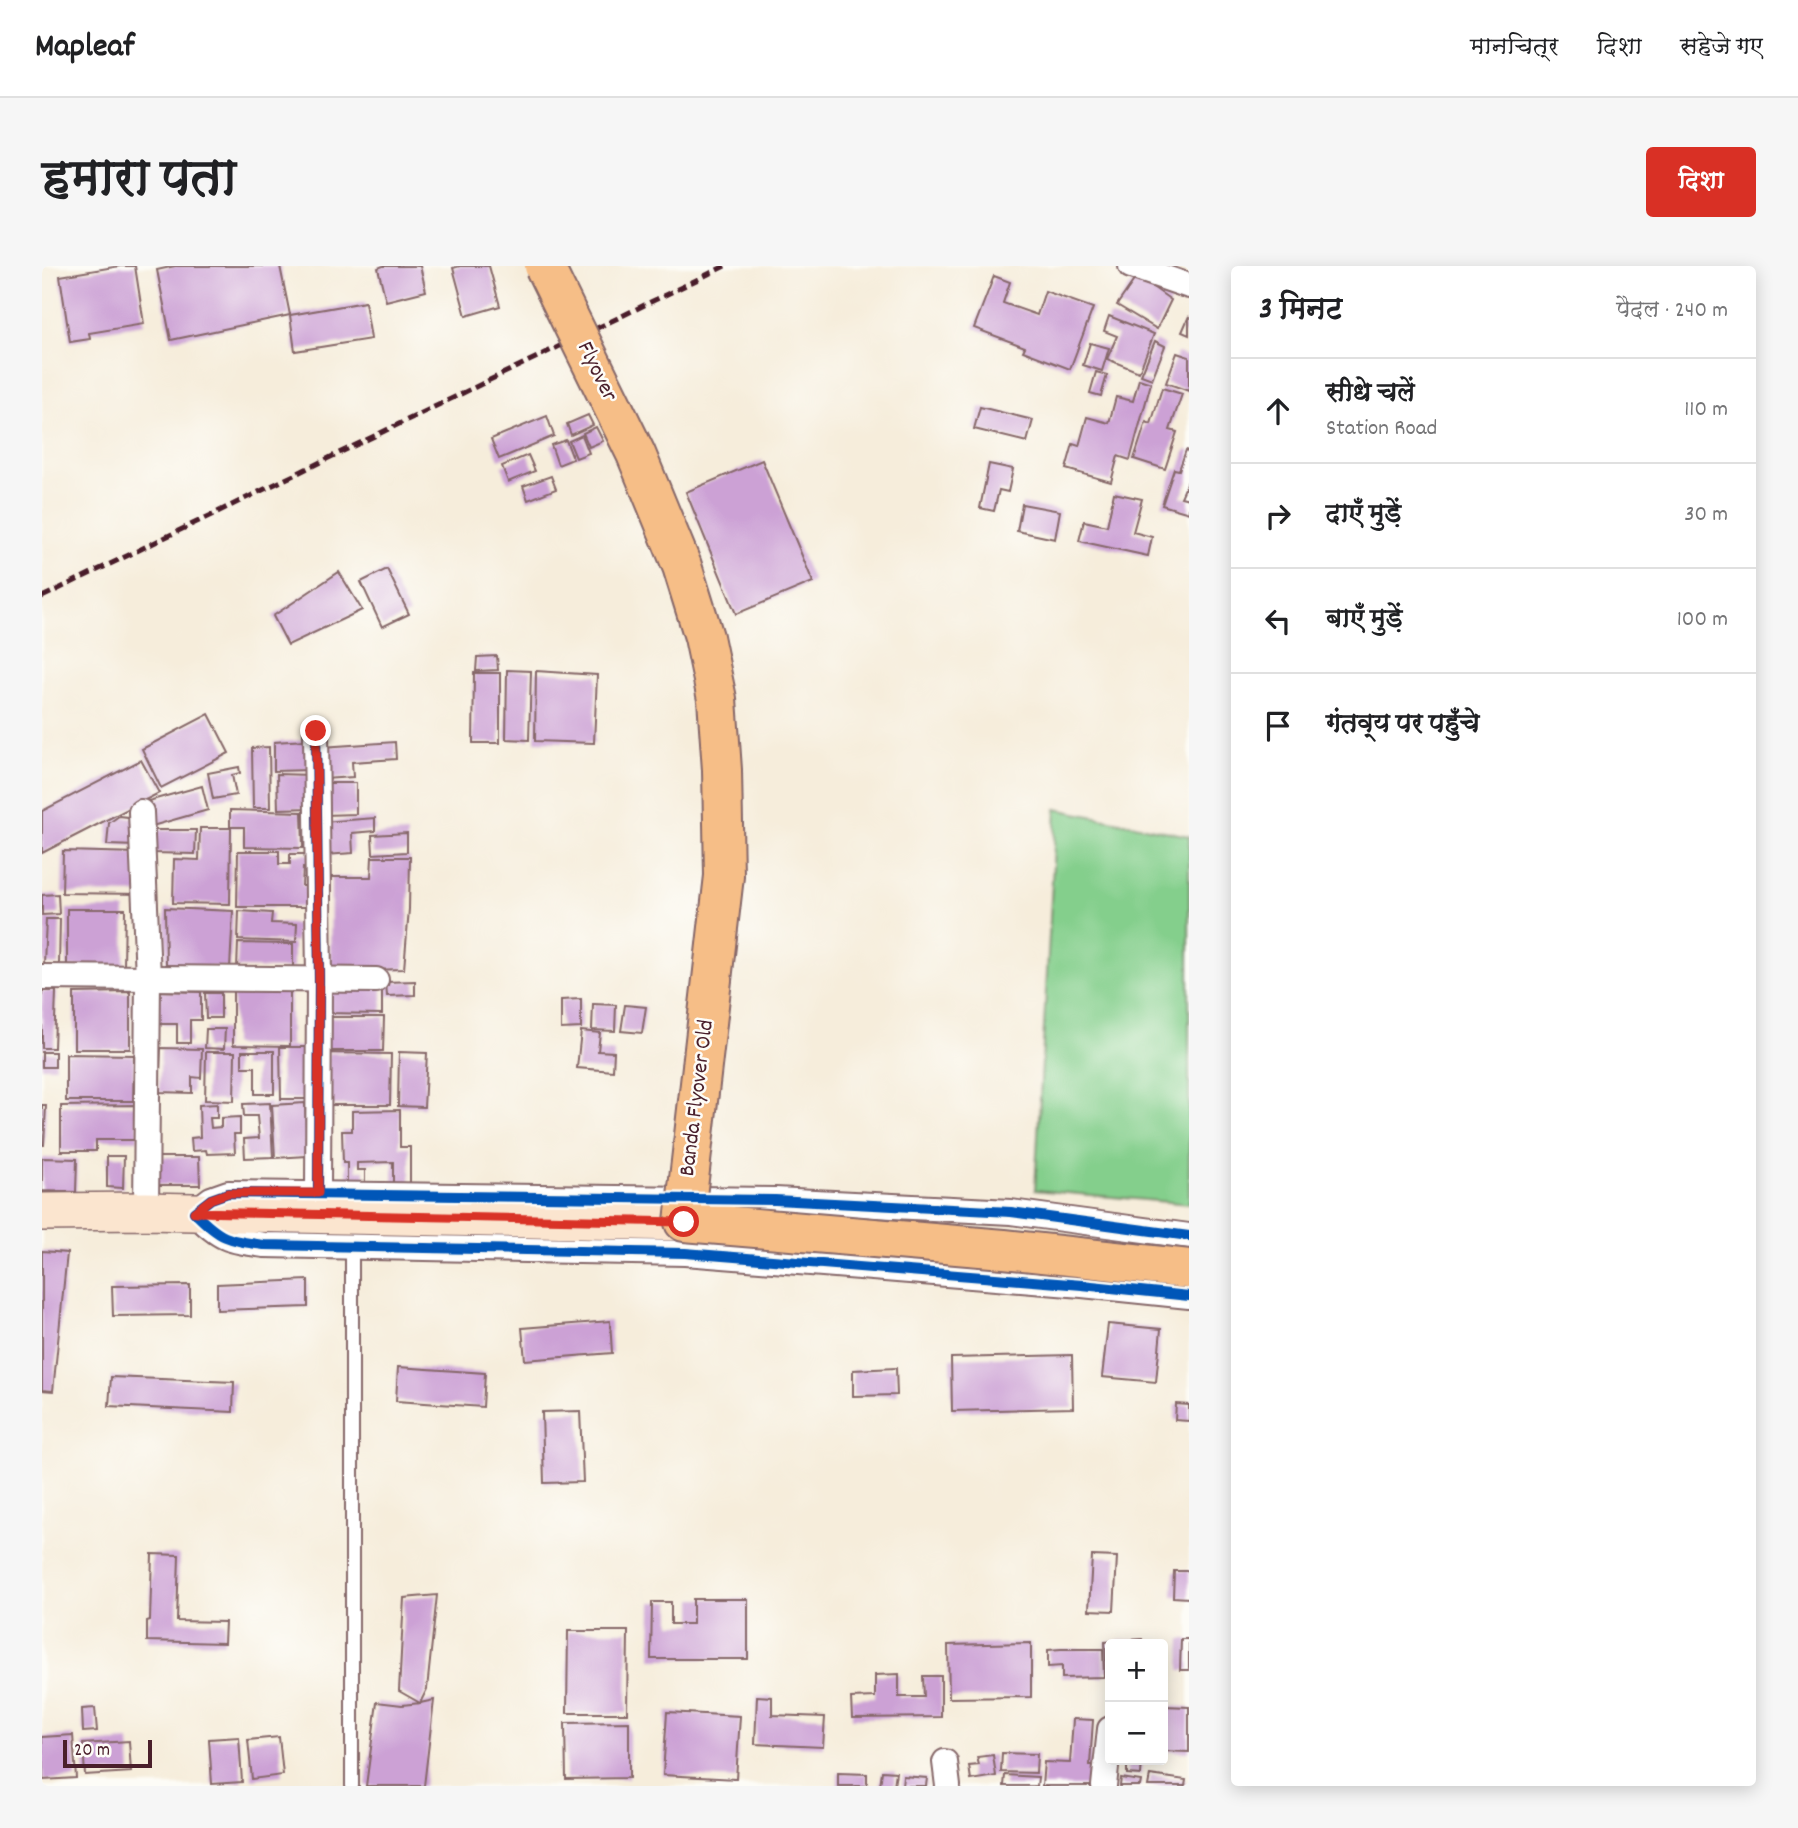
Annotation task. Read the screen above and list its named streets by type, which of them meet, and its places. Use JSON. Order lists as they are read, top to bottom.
{
  "streets": {
    "highway": ["Flyover", "Banda Flyover Old"]
  },
  "crossings": [
    ["Flyover", "Banda Flyover Old"]
  ],
  "scale_bar": "20 m",
  "page": {
    "header": "Mapleaf",
    "nav": ["मानचित्र", "दिशा", "सहेजे गए"],
    "title": "हमारा पता",
    "buttons": "दिशा",
    "heading": ["3 मिनट", "पैदल · 240 m"],
    "list": [
      ["सीधे चलें", "Station Road", "110 m"],
      ["दाएँ मुड़ें", "30 m"],
      ["बाएँ मुड़ें", "100 m"],
      "गंतव्य पर पहुँचे"
    ],
    "map_buttons": ["+", "−"],
    "scale": "20 m"
  }
}
